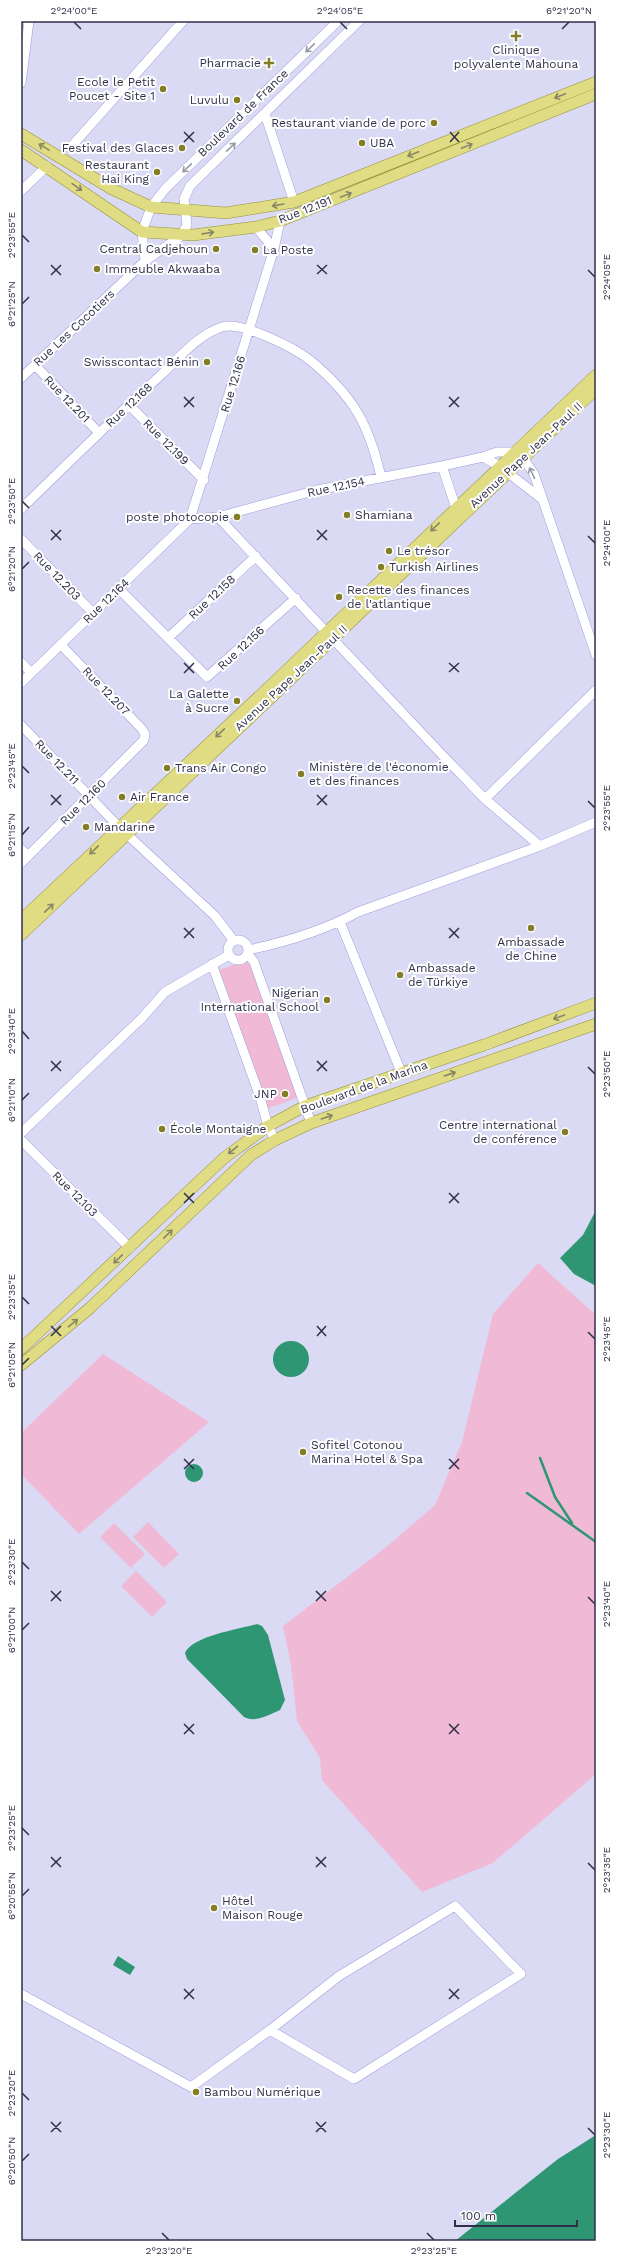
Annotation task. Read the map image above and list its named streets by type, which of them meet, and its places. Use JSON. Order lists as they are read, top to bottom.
{
  "streets": {
    "main road": ["Rue 12.191", "Avenue Pape Jean-Paul II", "Boulevard de la Marina"],
    "street": [
      "Boulevard de France",
      "Rue Les Cocotiers",
      "Rue 12.166",
      "Rue 12.201",
      "Rue 12.168",
      "Rue 12.199",
      "Rue 12.154",
      "Rue 12.203",
      "Rue 12.158",
      "Rue 12.164",
      "Rue 12.156",
      "Rue 12.207",
      "Rue 12.211",
      "Rue 12.160",
      "Rue 12.103"
    ]
  },
  "crossings": [
    ["Boulevard de France", "Rue 12.191"],
    ["Boulevard de France", "Rue Les Cocotiers"],
    ["Rue 12.191", "Rue Les Cocotiers"],
    ["Rue 12.191", "Rue 12.166"],
    ["Rue Les Cocotiers", "Rue 12.201"],
    ["Rue 12.166", "Rue 12.168"],
    ["Rue 12.166", "Rue 12.199"],
    ["Rue 12.166", "Rue 12.154"],
    ["Rue 12.166", "Rue 12.164"],
    ["Rue 12.201", "Rue 12.168"],
    ["Rue 12.168", "Rue 12.199"],
    ["Rue 12.168", "Rue 12.154"],
    ["Avenue Pape Jean-Paul II", "Rue 12.154"],
    ["Avenue Pape Jean-Paul II", "Rue 12.211"],
    ["Rue 12.154", "Rue 12.164"],
    ["Rue 12.203", "Rue 12.164"],
    ["Rue 12.158", "Rue 12.156"],
    ["Rue 12.164", "Rue 12.156"],
    ["Rue 12.164", "Rue 12.207"],
    ["Rue 12.207", "Rue 12.160"],
    ["Rue 12.211", "Rue 12.160"],
    ["Boulevard de la Marina", "Rue 12.103"]
  ],
  "places": {
    "health": ["Clinique polyvalente Mahouna", "Pharmacie"],
    "other": [
      "Ecole le Petit Poucet - Site 1",
      "Luvulu",
      "Restaurant viande de porc",
      "UBA",
      "Festival des Glaces",
      "Restaurant Hai King",
      "Central Cadjehoun",
      "La Poste",
      "Immeuble Akwaaba",
      "Swisscontact Bénin",
      "Shamiana",
      "poste photocopie",
      "Le trésor",
      "Turkish Airlines",
      "Recette des finances de l'atlantique",
      "La Galette à Sucre",
      "Trans Air Congo",
      "Ministère de l'économie et des finances",
      "Air France",
      "Mandarine",
      "Ambassade de Chine",
      "Ambassade de Türkiye",
      "Nigerian International School",
      "JNP",
      "École Montaigne",
      "Centre international de conférence",
      "Sofitel Cotonou Marina Hotel & Spa",
      "Hôtel Maison Rouge",
      "Bambou Numérique"
    ]
  },
  "scale_bar": "100 m",
  "coordinates": [
    "2°24'00\"E",
    "2°24'05\"E",
    "6°21'20\"N",
    "2°23'55\"E",
    "6°21'25\"N",
    "2°23'50\"E",
    "2°23'45\"E",
    "6°21'15\"N",
    "2°23'40\"E",
    "6°21'10\"N",
    "2°23'35\"E",
    "6°21'05\"N",
    "2°23'30\"E",
    "6°21'00\"N",
    "2°23'25\"E",
    "6°20'55\"N",
    "2°23'20\"E",
    "6°20'50\"N"
  ]
}
